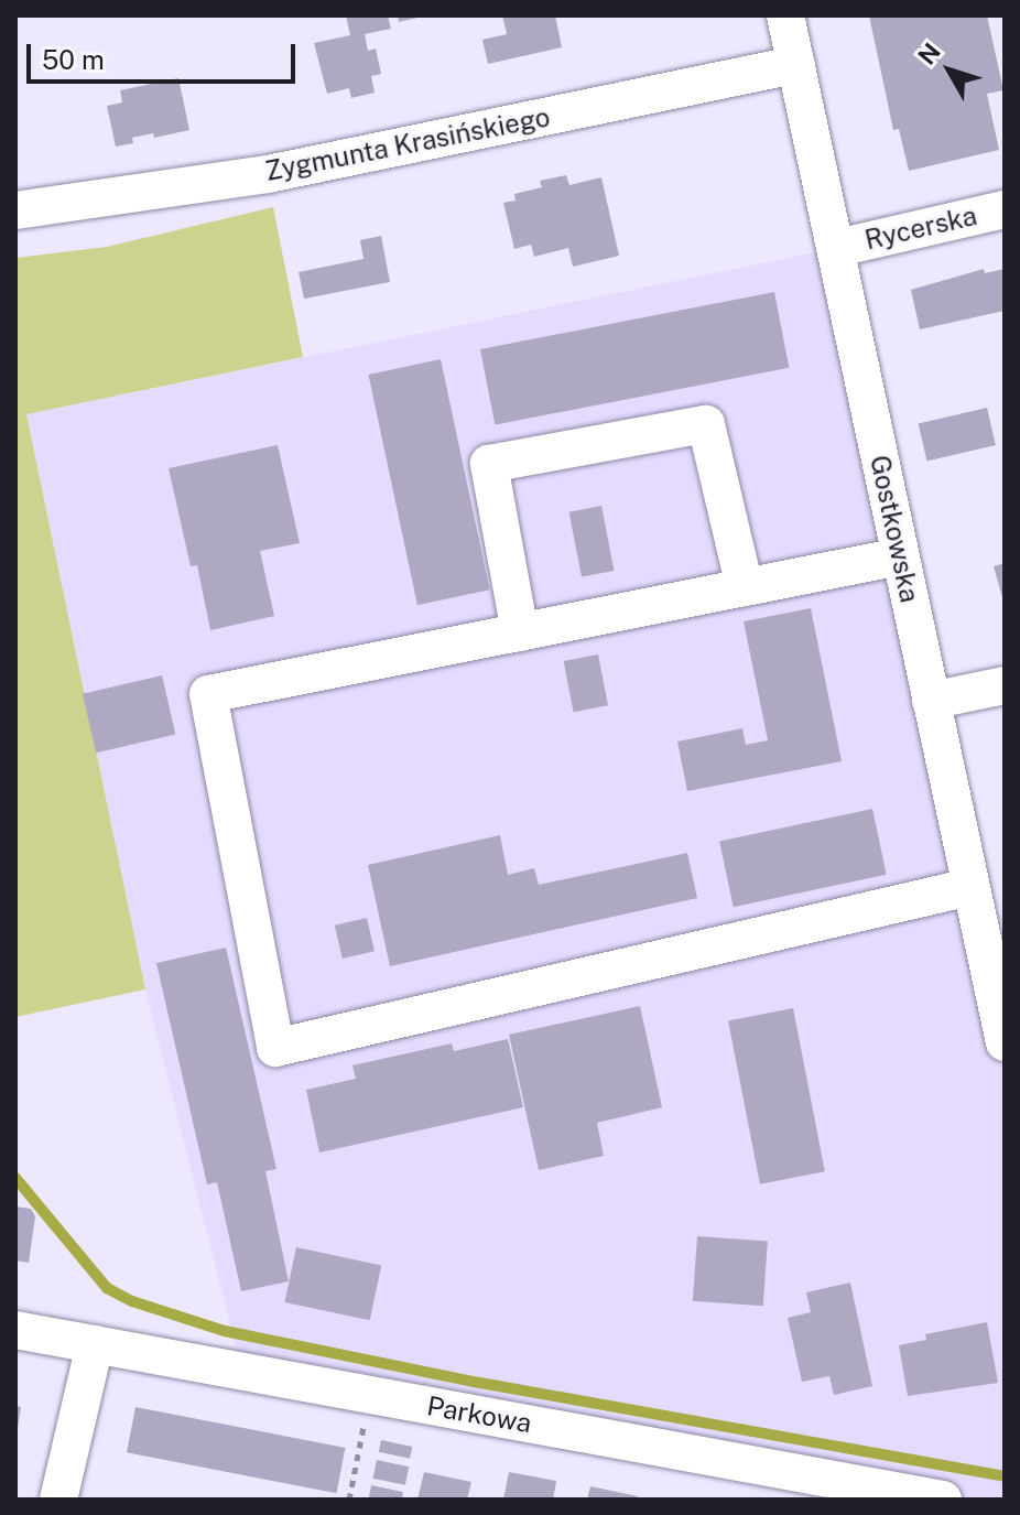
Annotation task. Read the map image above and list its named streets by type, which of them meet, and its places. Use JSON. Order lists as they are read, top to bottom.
{
  "streets": {
    "street": [
      "Zygmunta Krasińskiego",
      "Rycerska",
      "Gostkowska",
      "Parkowa"
    ]
  },
  "crossings": [
    ["Zygmunta Krasińskiego", "Gostkowska"],
    ["Rycerska", "Gostkowska"]
  ],
  "scale_bar": "50 m",
  "north": "top left"
}
